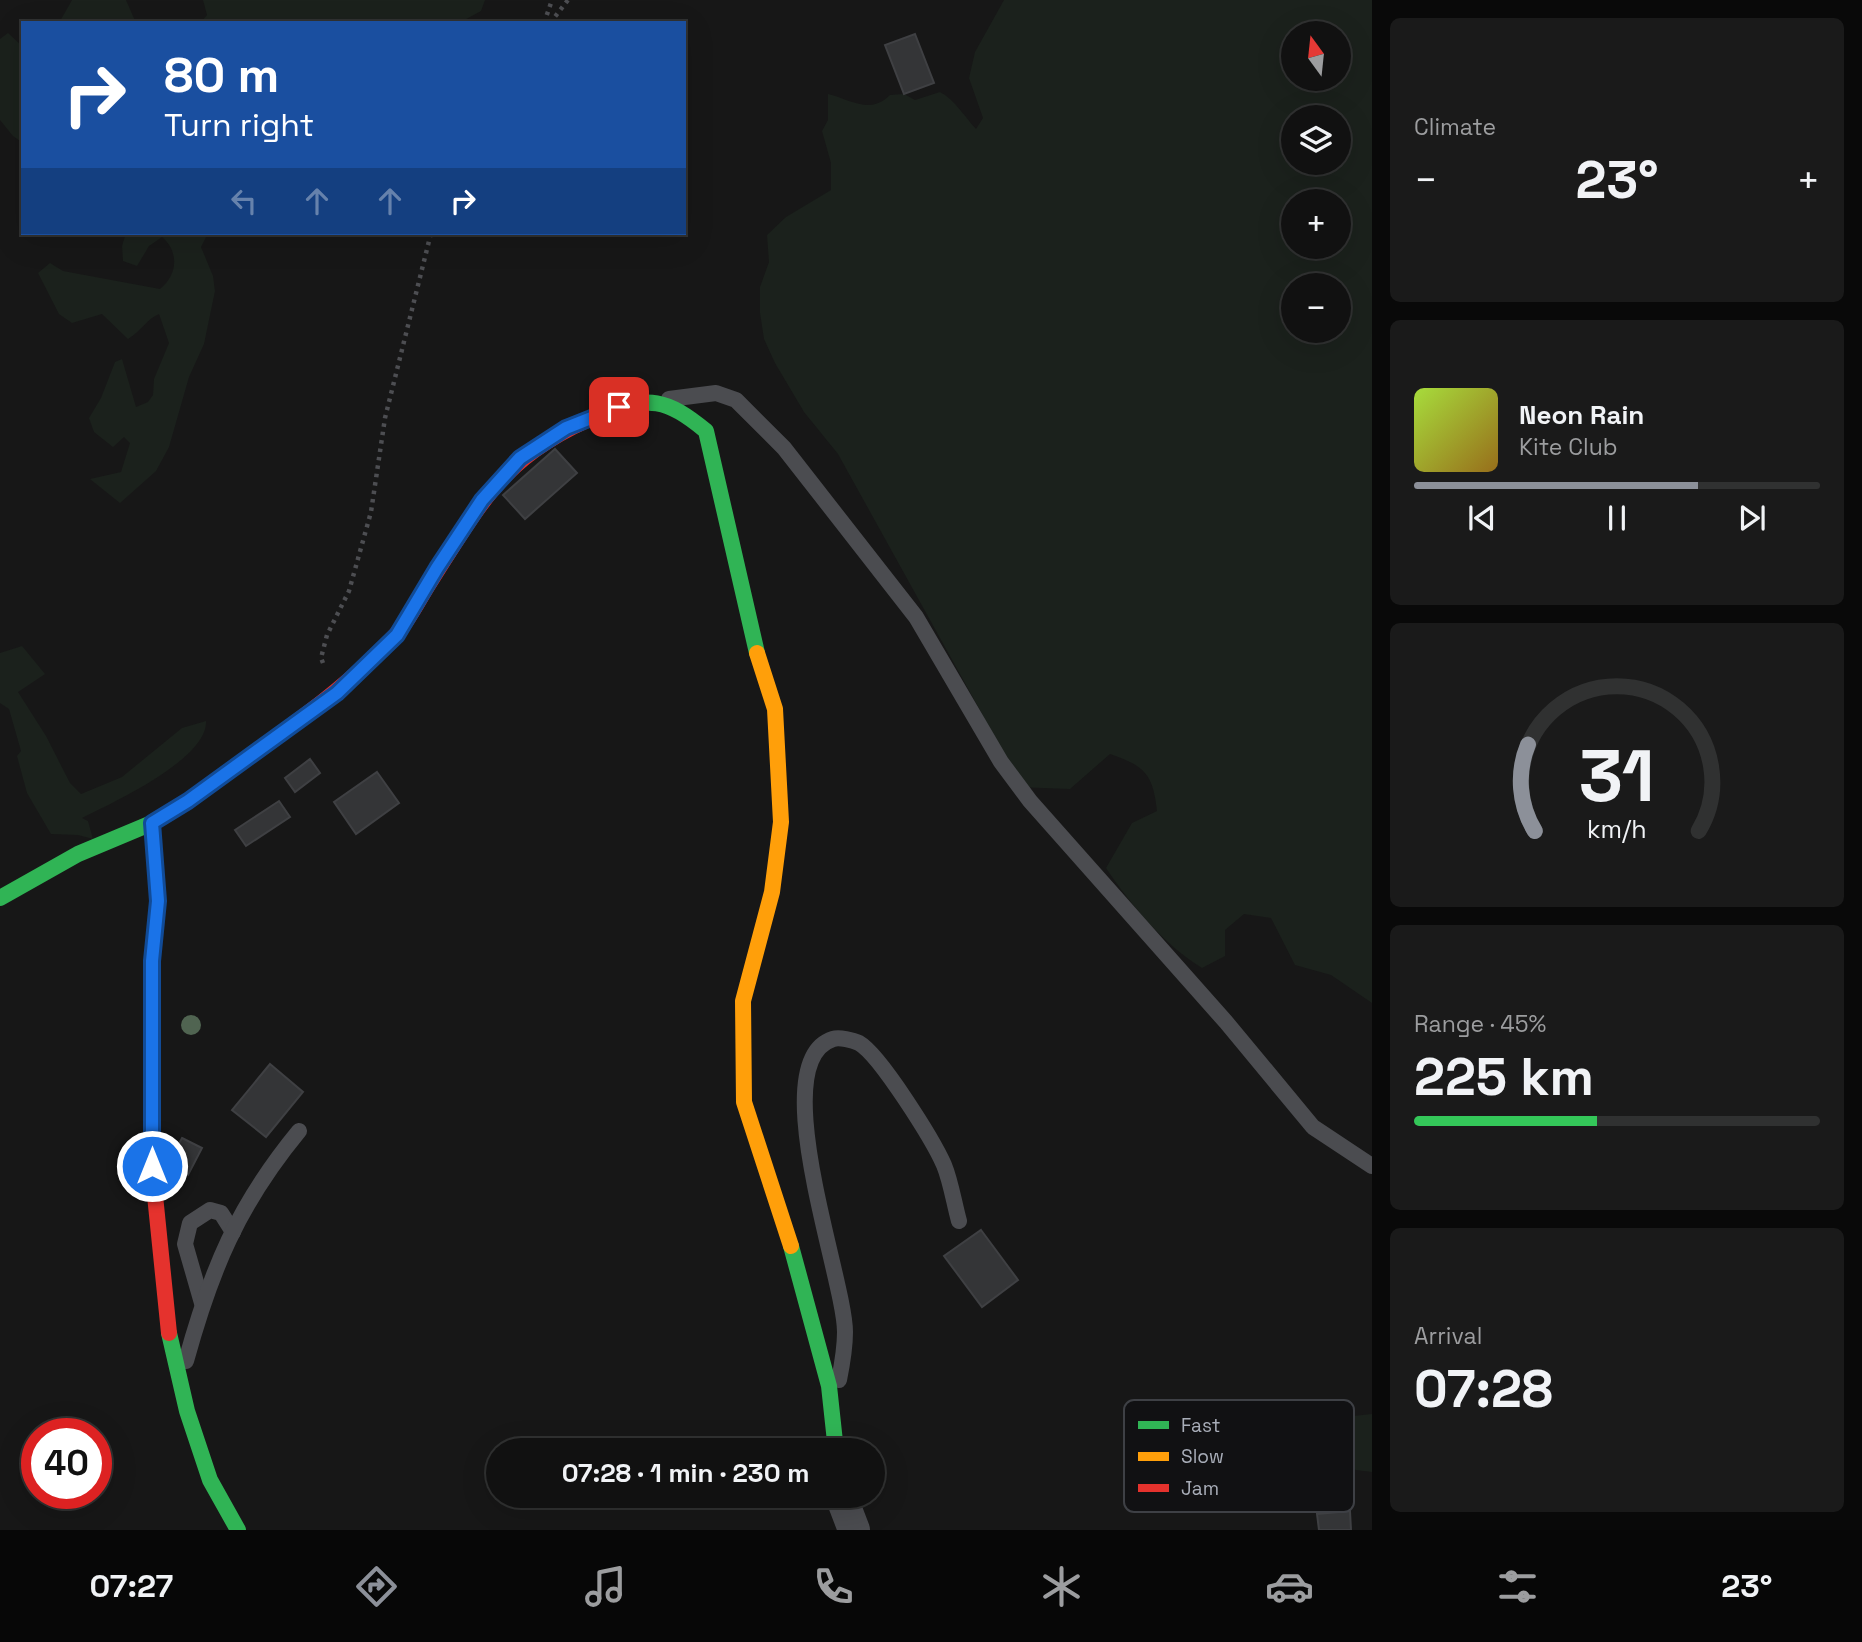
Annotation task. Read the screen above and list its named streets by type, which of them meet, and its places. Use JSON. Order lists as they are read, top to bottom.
{
  "legend": ["Fast", "Slow", "Jam"],
  "north": "top",
  "page": {
    "tile": [
      "Climate",
      ["Range · 45%", "225 km"],
      ["Arrival", "07:28"]
    ],
    "map_buttons": ["+", "−"],
    "turn": ["80 m", "Turn right"],
    "heat": ["−", "23°", "+"],
    "song": ["Neon Rain", "Kite Club"],
    "limit": "40",
    "trip": "07:28 · 1 min · 230 m",
    "tabs": ["07:27", "23°"],
    "gauge": ["31", "km/h"]
  }
}
